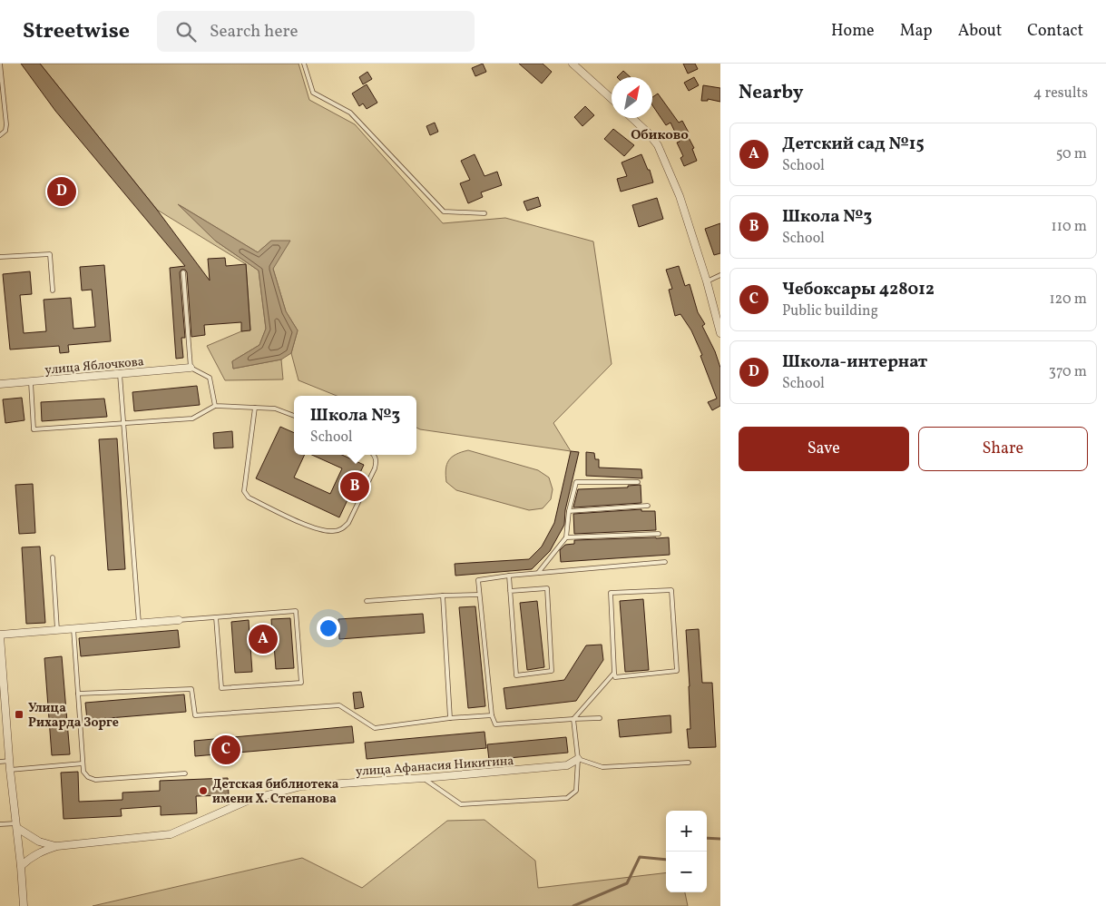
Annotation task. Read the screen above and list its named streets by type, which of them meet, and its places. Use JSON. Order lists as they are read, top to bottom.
{
  "streets": {
    "street": ["улица Яблочкова", "улица Афанасия Никитина"]
  },
  "districts": ["Обиково"],
  "places": {
    "transit": ["Улица Рихарда Зорге"],
    "other": ["Детская библиотека имени Х. Степанова"]
  },
  "north": "top right",
  "page": {
    "header": "Streetwise",
    "search": "Search here",
    "nav": [
      "Home",
      "Map",
      "About",
      "Contact"
    ],
    "heading": ["Nearby", "4 results"],
    "list": [
      {
        "mark": "A",
        "name": "Детский сад №15",
        "note": "School",
        "value": "50 m"
      },
      {
        "mark": "B",
        "name": "Школа №3",
        "note": "School",
        "value": "110 m"
      },
      {
        "mark": "C",
        "name": "Чебоксары 428012",
        "note": "Public building",
        "value": "120 m"
      },
      {
        "mark": "D",
        "name": "Школа-интернат",
        "note": "School",
        "value": "370 m"
      }
    ],
    "pins": [
      "D",
      "B",
      "A",
      "C"
    ],
    "popup": ["Школа №3", "School"],
    "buttons": ["Save", "Share"],
    "map_buttons": ["+", "−"]
  }
}
